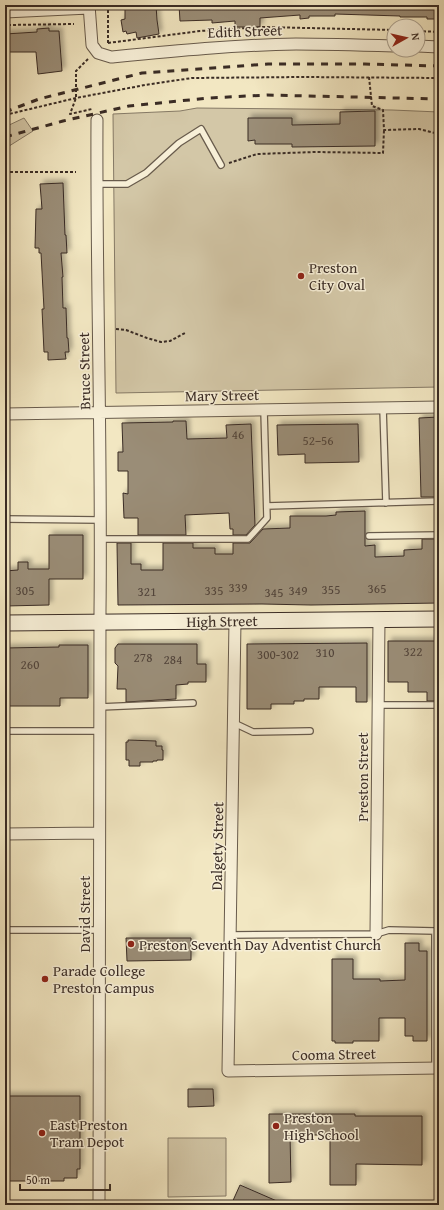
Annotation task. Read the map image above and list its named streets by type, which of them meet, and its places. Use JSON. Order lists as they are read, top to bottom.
{
  "streets": {
    "main road": ["High Street"],
    "street": [
      "Edith Street",
      "Bruce Street",
      "Mary Street",
      "Preston Street",
      "Dalgety Street",
      "David Street",
      "Cooma Street"
    ]
  },
  "crossings": [
    ["Bruce Street", "Mary Street"],
    ["Bruce Street", "High Street"],
    ["Bruce Street", "David Street"],
    ["High Street", "Preston Street"],
    ["High Street", "Dalgety Street"],
    ["High Street", "David Street"],
    ["Dalgety Street", "Cooma Street"]
  ],
  "places": [
    "Preston City Oval",
    "Preston Seventh Day Adventist Church",
    "Parade College Preston Campus",
    "Preston High School",
    "East Preston Tram Depot"
  ],
  "house_numbers": [
    "46",
    "52–56",
    "339",
    "365",
    "355",
    "305",
    "335",
    "349",
    "321",
    "345",
    "322",
    "310",
    "300-302",
    "278",
    "284",
    "260"
  ],
  "scale_bar": "50 m",
  "north": "right"
}
